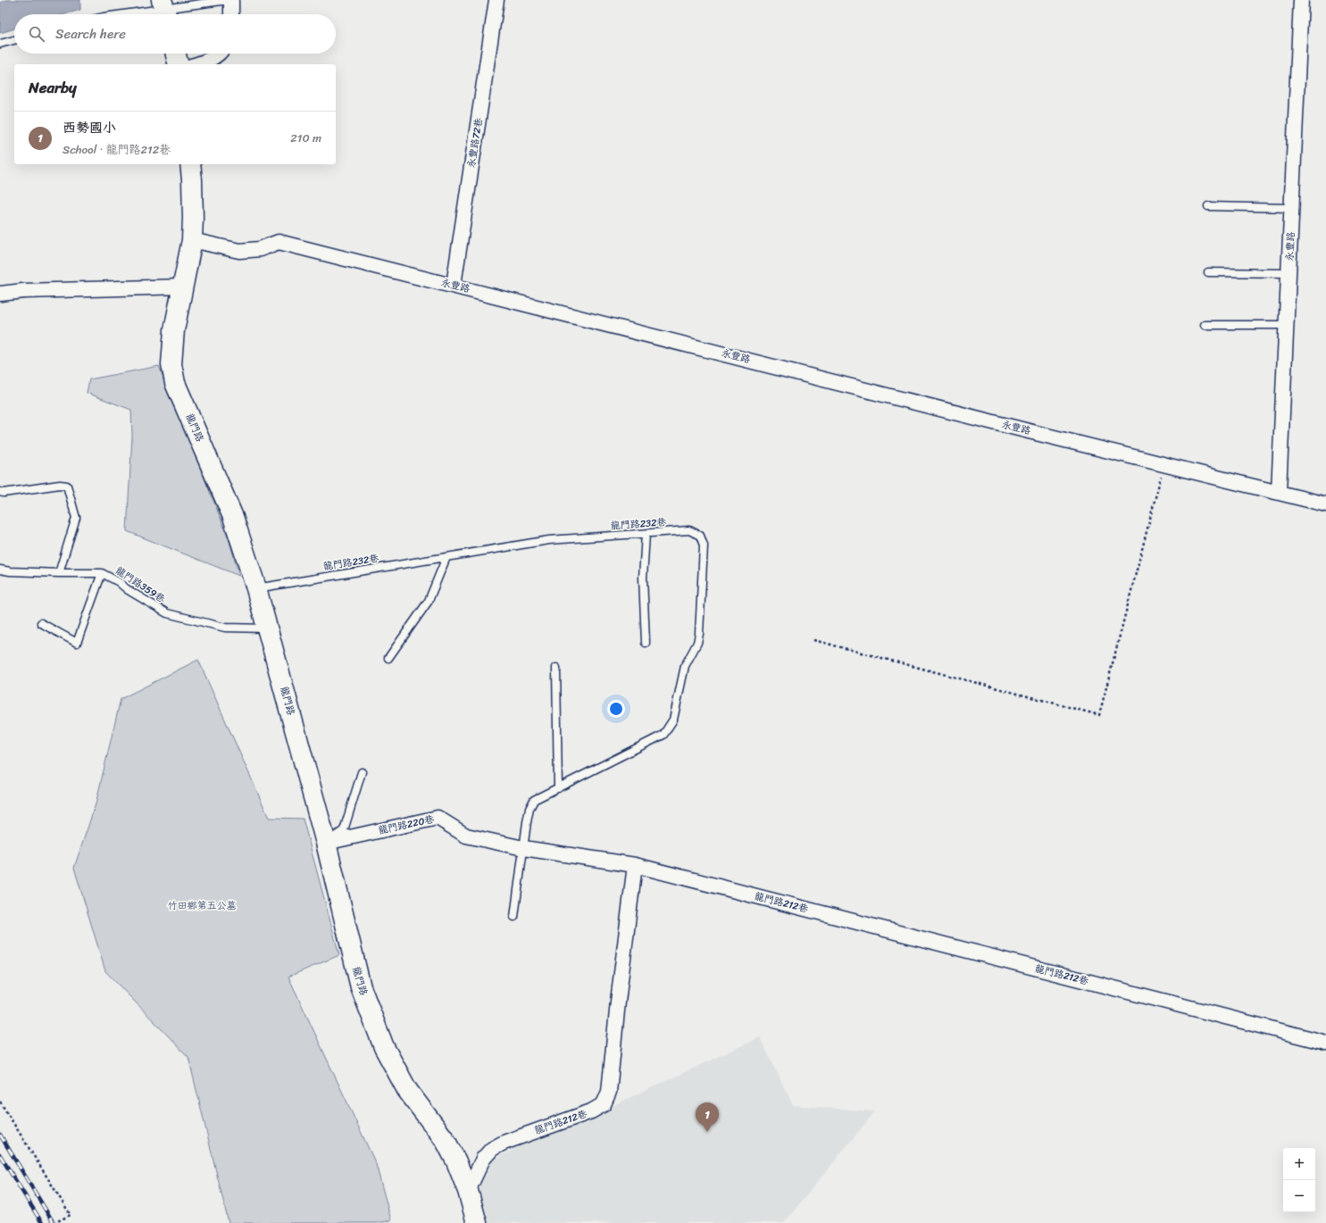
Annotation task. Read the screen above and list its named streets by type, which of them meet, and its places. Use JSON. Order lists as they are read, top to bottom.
{
  "streets": {
    "street": [
      "永豐路72巷",
      "永豐路",
      "龍門路",
      "龍門路220巷",
      "龍門路212巷"
    ],
    "lane": ["龍門路232巷", "龍門路359巷"]
  },
  "crossings": [
    ["永豐路72巷", "永豐路"],
    ["永豐路", "龍門路"],
    ["龍門路", "龍門路232巷"],
    ["龍門路", "龍門路359巷"],
    ["龍門路", "龍門路220巷"],
    ["龍門路", "龍門路212巷"],
    ["龍門路220巷", "龍門路212巷"]
  ],
  "parks": ["竹田鄉第五公墓"],
  "page": {
    "search": "Search here",
    "heading": "Nearby",
    "list": [
      {
        "mark": "1",
        "name": "西勢國小",
        "note": "School · 龍門路212巷",
        "value": "210 m"
      }
    ],
    "pins": "1",
    "map_buttons": ["+", "−"]
  }
}
